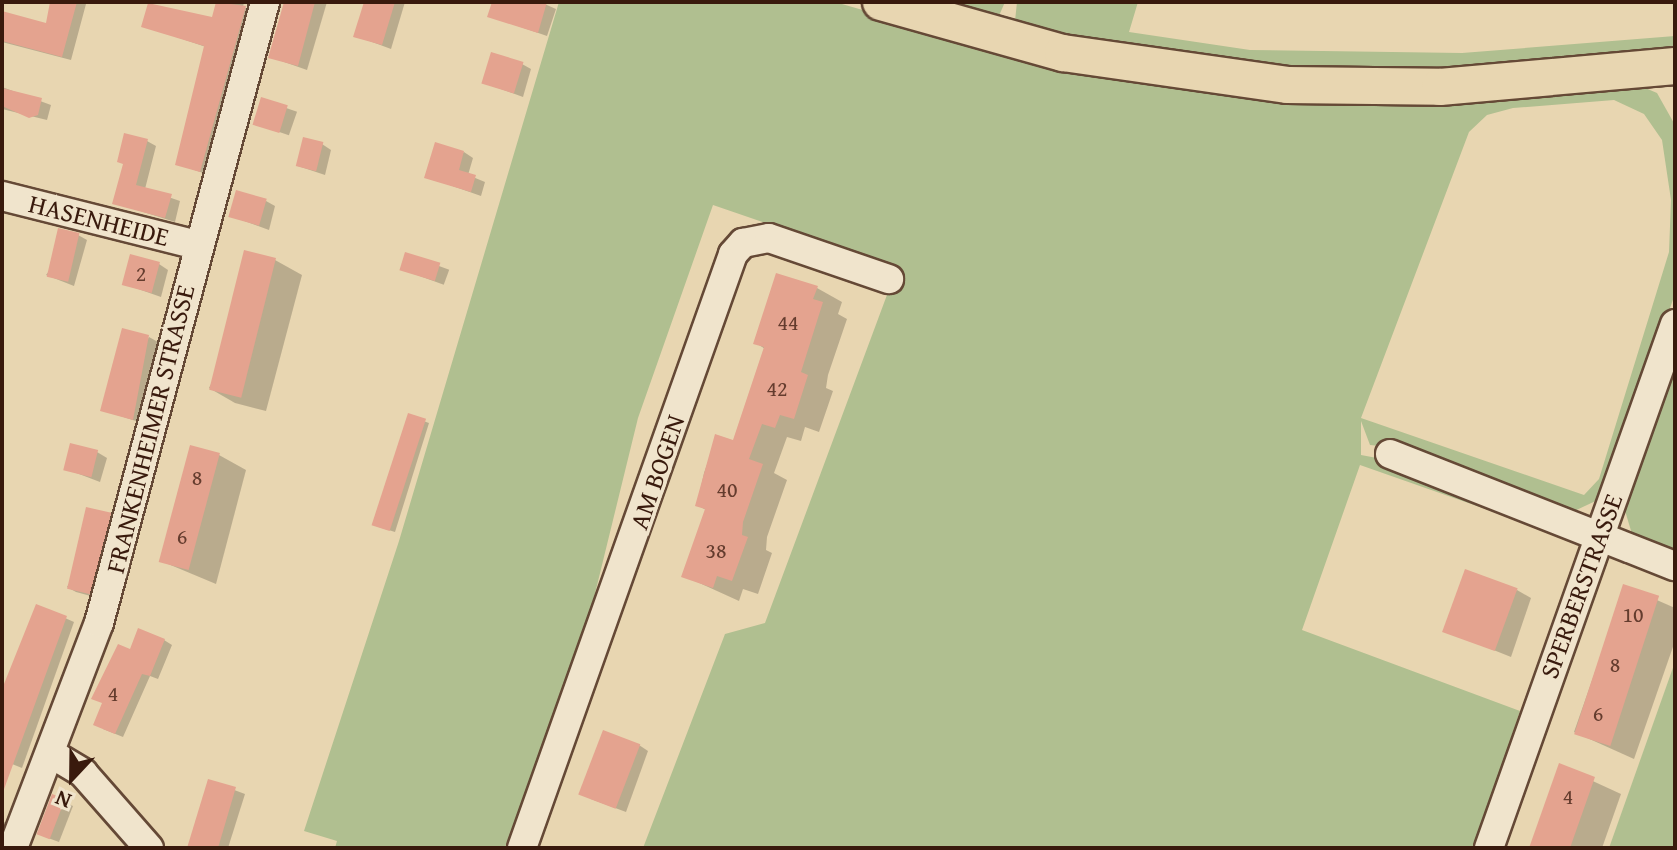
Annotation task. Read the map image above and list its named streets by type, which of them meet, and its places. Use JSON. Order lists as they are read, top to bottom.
{
  "streets": {
    "street": [
      "HASENHEIDE",
      "FRANKENHEIMER STRASSE",
      "AM BOGEN",
      "SPERBERSTRASSE"
    ]
  },
  "crossings": [
    ["HASENHEIDE", "FRANKENHEIMER STRASSE"]
  ],
  "house_numbers": [
    "2",
    "44",
    "42",
    "8",
    "40",
    "6",
    "38",
    "10",
    "8",
    "4",
    "6",
    "4"
  ],
  "north": "bottom"
}
